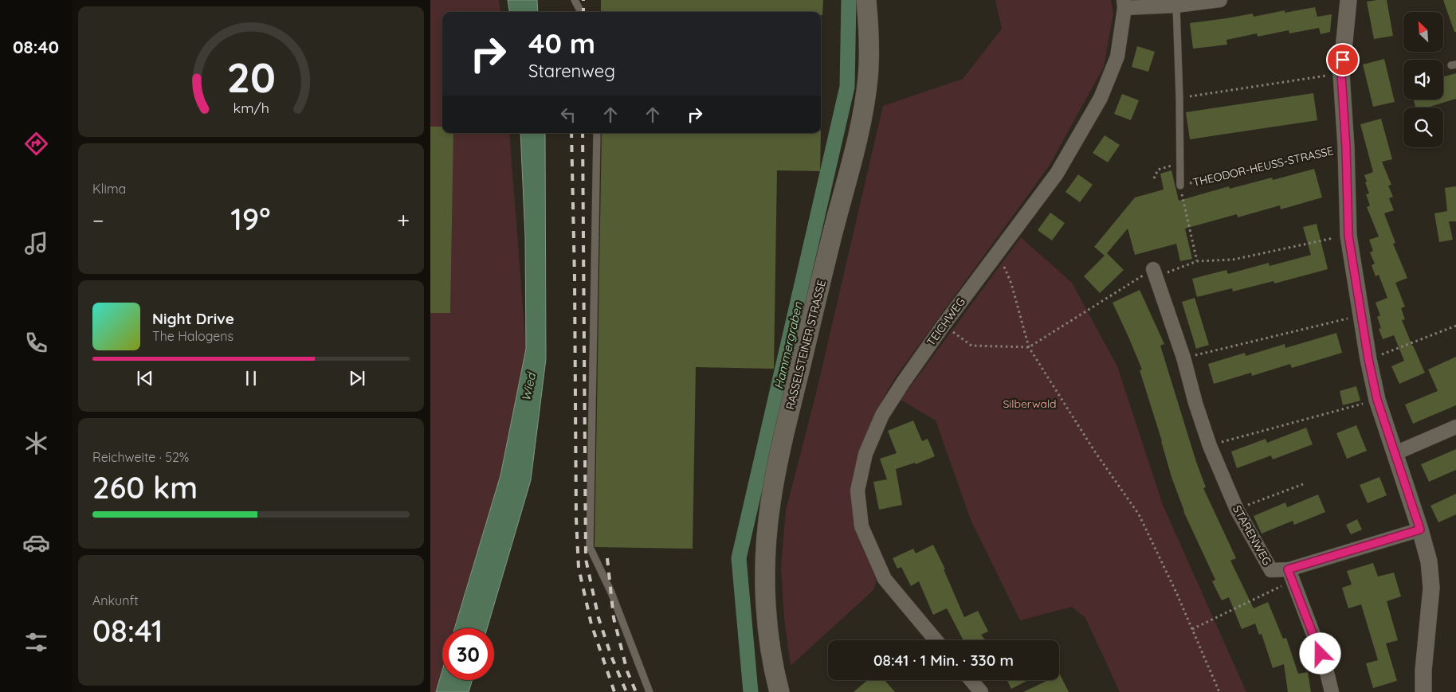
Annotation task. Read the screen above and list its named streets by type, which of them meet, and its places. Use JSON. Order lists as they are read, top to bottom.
{
  "streets": {
    "main road": ["RASSELSTEINER STRASSE"],
    "street": ["THEODOR-HEUSS-STRASSE", "TEICHWEG", "STARENWEG"]
  },
  "crossings": [
    ["THEODOR-HEUSS-STRASSE", "STARENWEG"]
  ],
  "water": ["Hammergraben", "Wied"],
  "parks": ["Silberwald"],
  "north": "top left",
  "page": {
    "tabs": "08:40",
    "turn": ["40 m", "Starenweg"],
    "tile": [
      "Klima",
      ["Reichweite · 52%", "260 km"],
      ["Ankunft", "08:41"]
    ],
    "heat": ["−", "19°", "+"],
    "song": ["Night Drive", "The Halogens"],
    "limit": "30",
    "trip": "08:41 · 1 Min. · 330 m",
    "gauge": ["20", "km/h"]
  }
}
